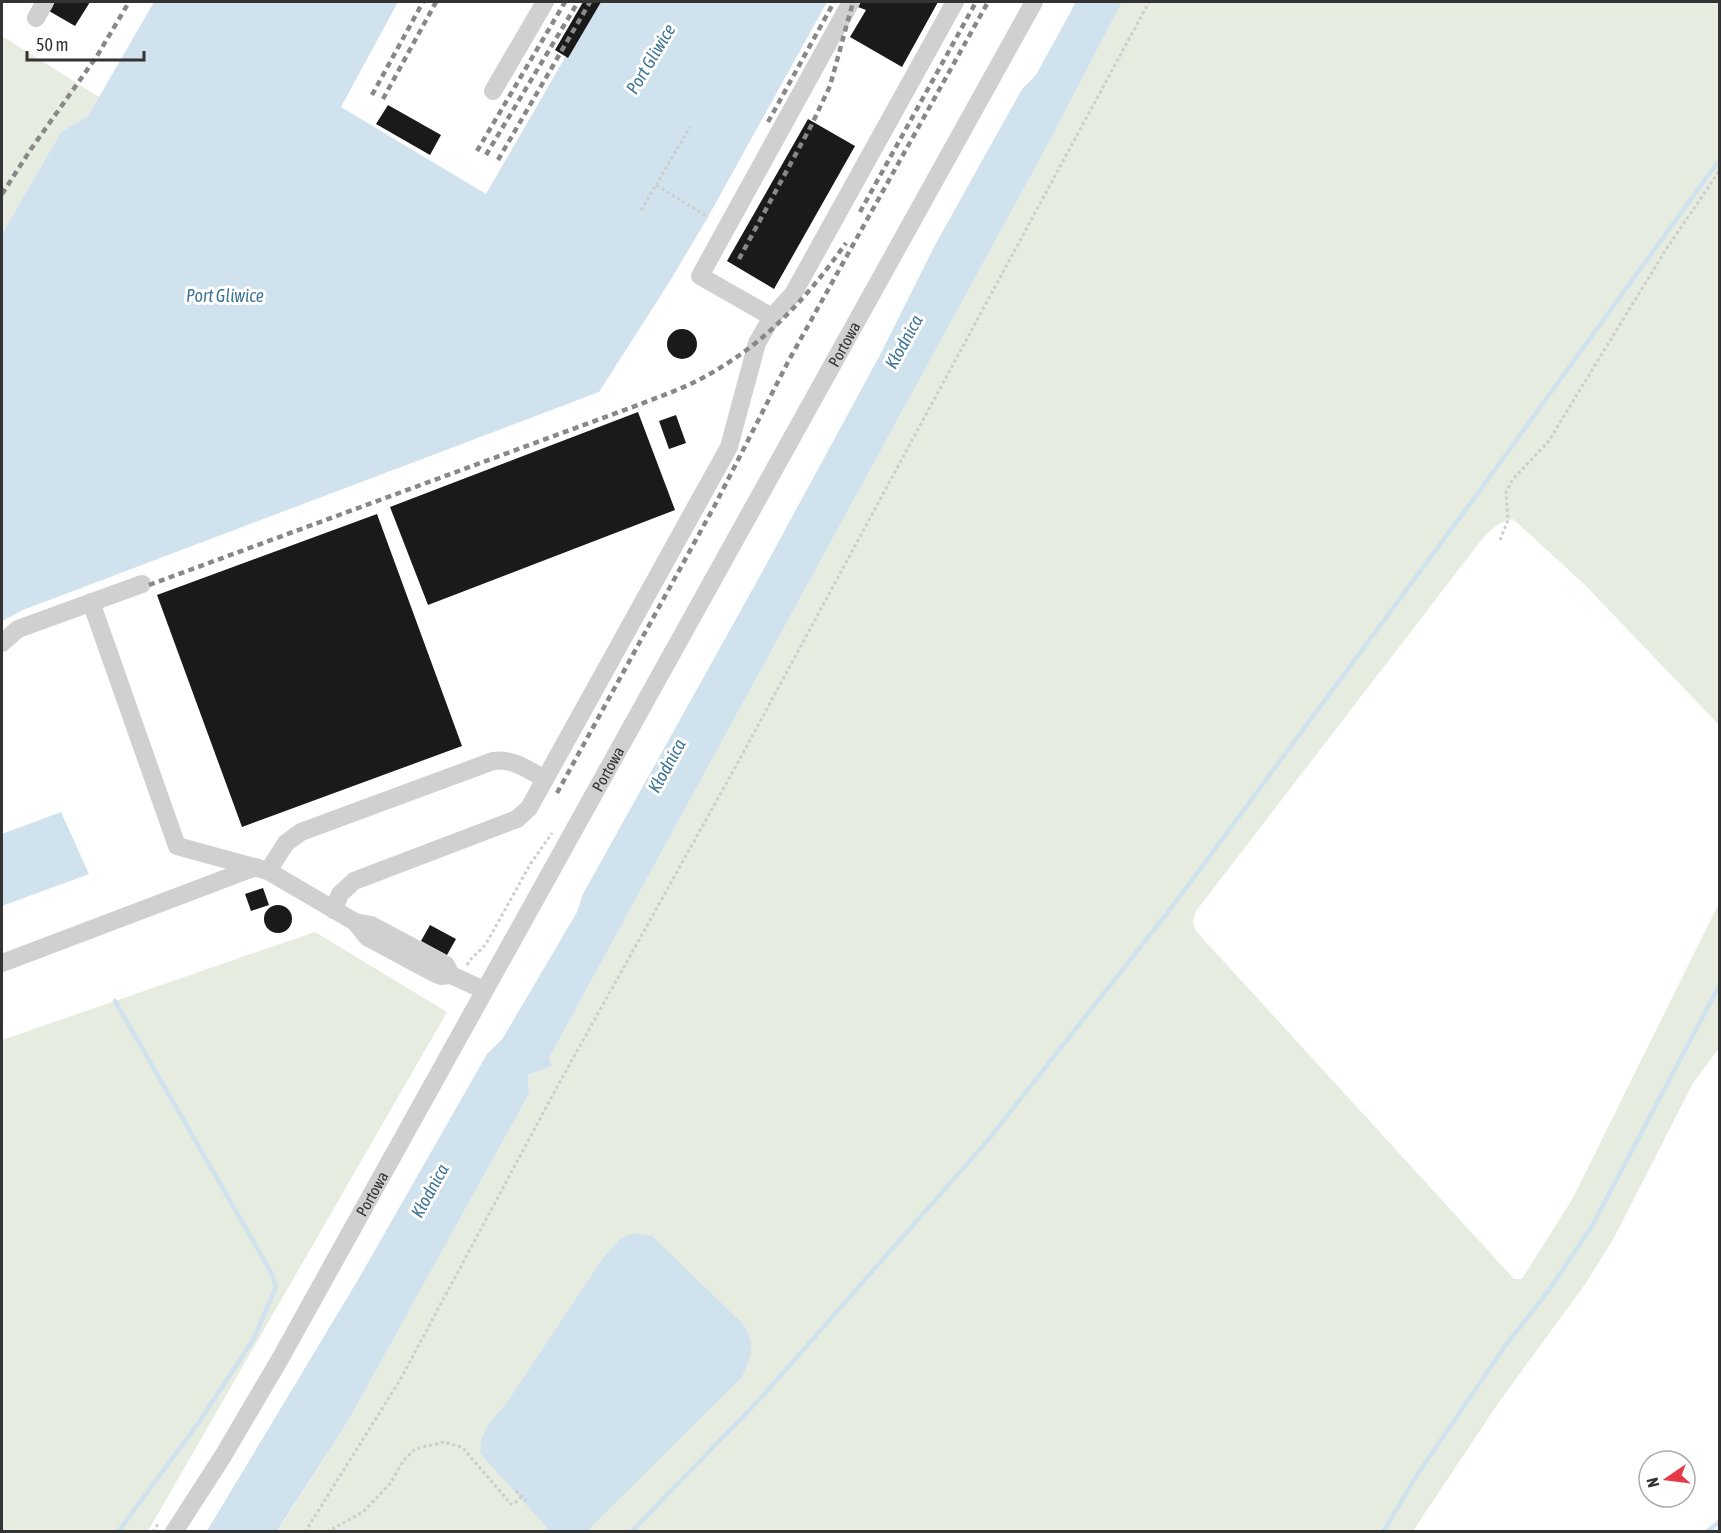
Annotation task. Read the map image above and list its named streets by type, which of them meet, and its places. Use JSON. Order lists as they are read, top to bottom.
{
  "streets": {
    "street": ["Portowa"]
  },
  "water": ["Port Gliwice", "Kłodnica"],
  "scale_bar": "50 m",
  "north": "left"
}
